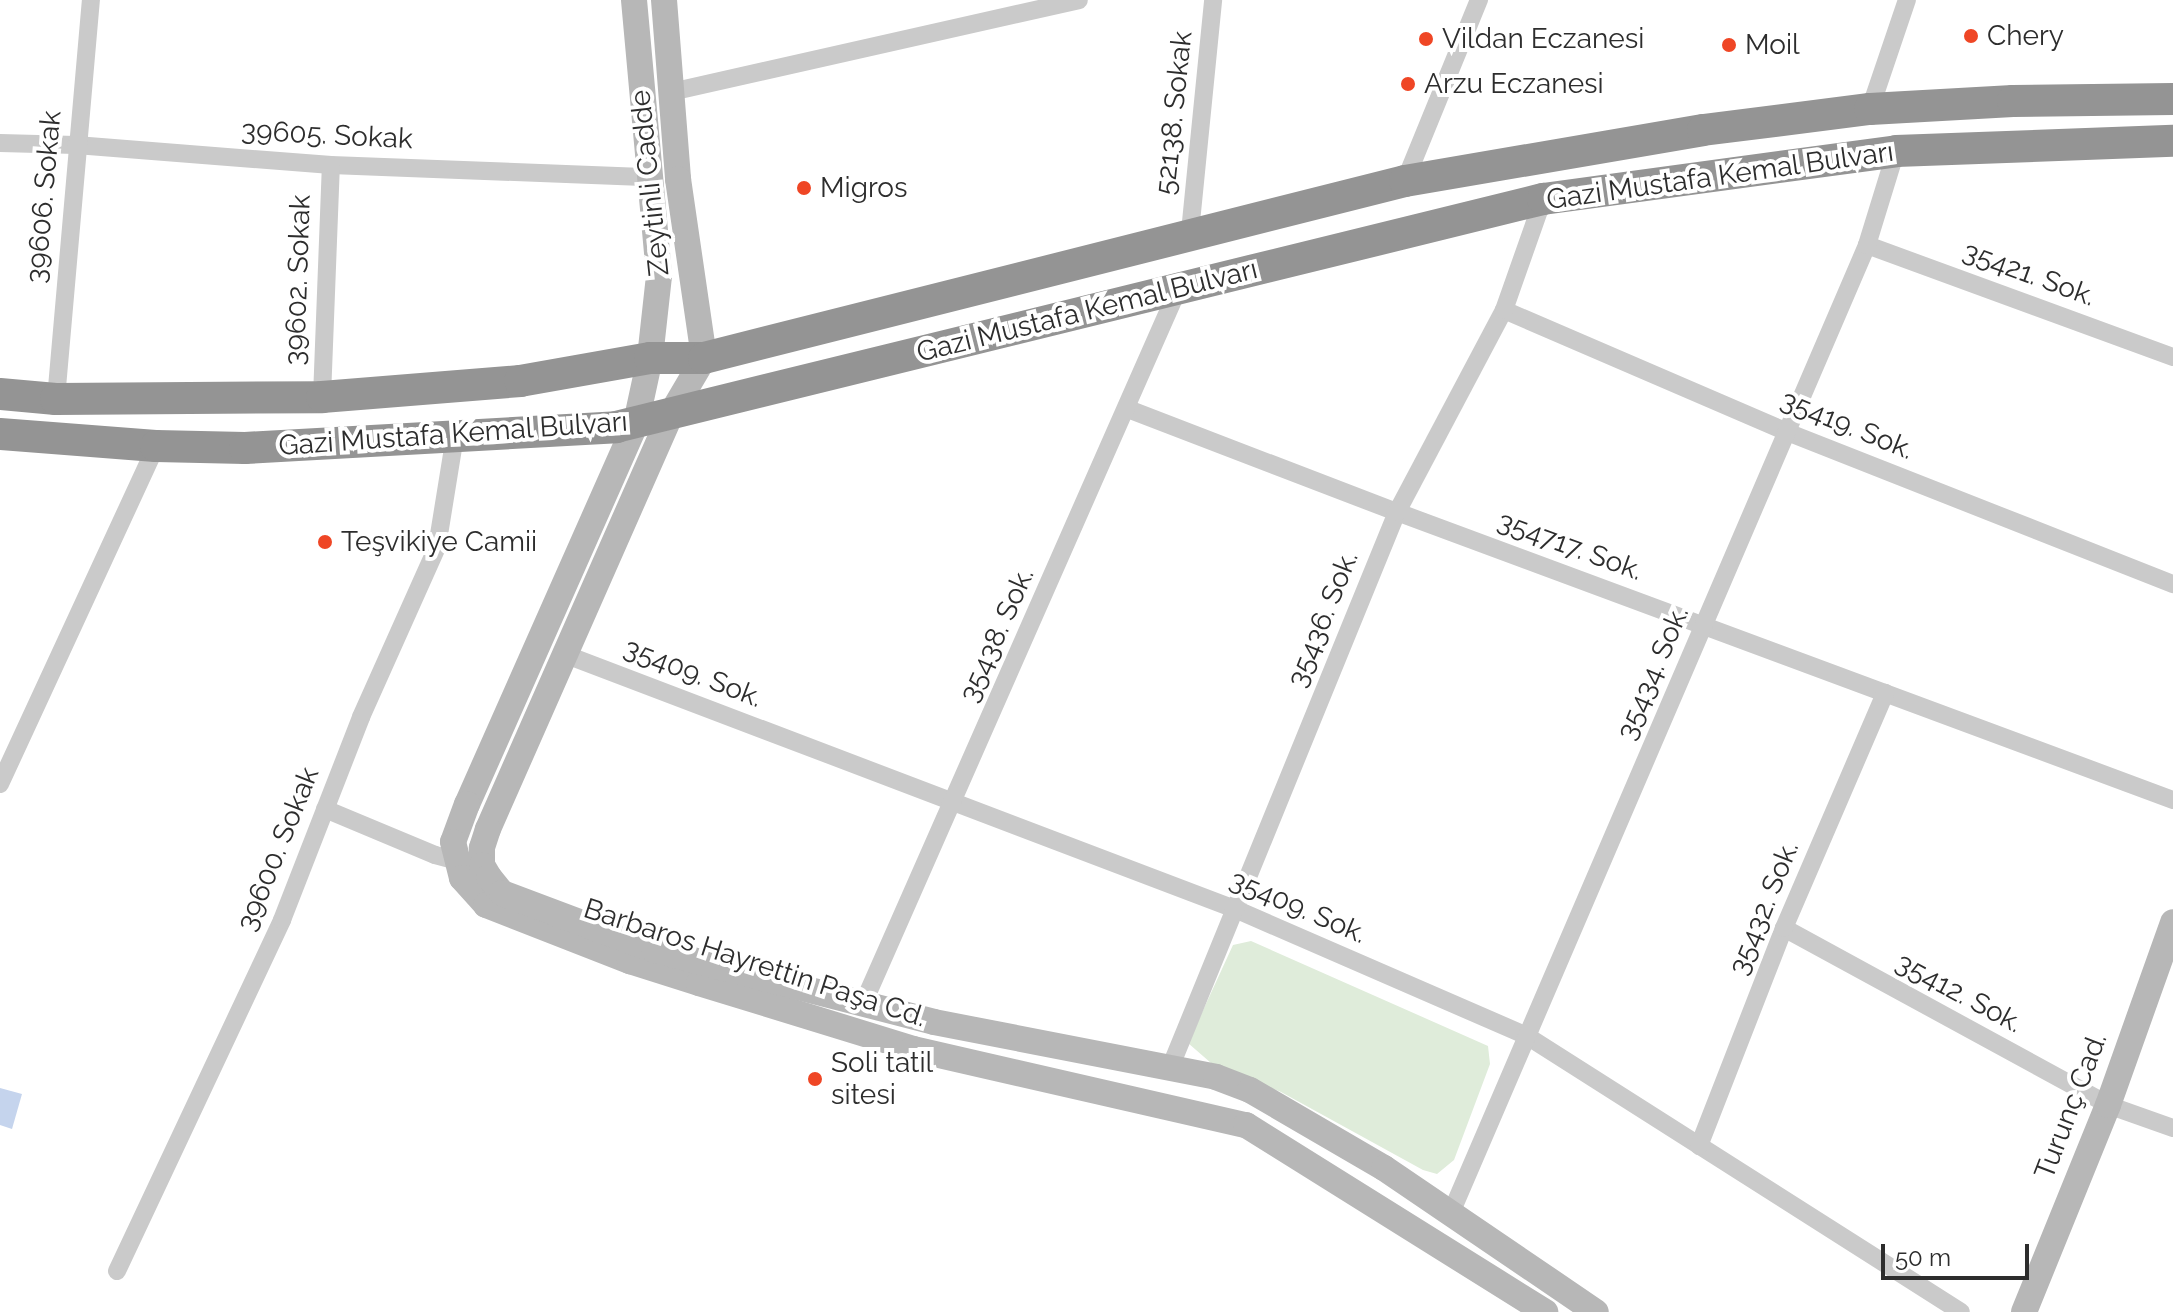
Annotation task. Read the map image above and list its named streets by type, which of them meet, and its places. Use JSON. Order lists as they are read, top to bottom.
{
  "streets": {
    "highway": ["Gazi Mustafa Kemal Bulvarı"],
    "street": [
      "52138. Sokak",
      "39605. Sokak",
      "Zeytinli Cadde",
      "39606. Sokak",
      "35421. Sok.",
      "39602. Sokak",
      "35419. Sok.",
      "354717. Sok.",
      "35436. Sok.",
      "35438. Sok.",
      "35409. Sok.",
      "35434. Sok.",
      "39600. Sokak",
      "35432. Sok.",
      "Barbaros Hayrettin Paşa Cd.",
      "35412. Sok.",
      "Turunç Cad."
    ]
  },
  "crossings": [
    ["52138. Sokak", "Gazi Mustafa Kemal Bulvarı"],
    ["39605. Sokak", "Zeytinli Cadde"],
    ["39605. Sokak", "39606. Sokak"],
    ["39605. Sokak", "39602. Sokak"],
    ["Gazi Mustafa Kemal Bulvarı", "Zeytinli Cadde"],
    ["Gazi Mustafa Kemal Bulvarı", "39606. Sokak"],
    ["Gazi Mustafa Kemal Bulvarı", "39602. Sokak"],
    ["Gazi Mustafa Kemal Bulvarı", "35436. Sok."],
    ["Gazi Mustafa Kemal Bulvarı", "35438. Sok."],
    ["Gazi Mustafa Kemal Bulvarı", "35434. Sok."],
    ["Gazi Mustafa Kemal Bulvarı", "39600. Sokak"],
    ["35421. Sok.", "35434. Sok."],
    ["35419. Sok.", "35436. Sok."],
    ["35419. Sok.", "35434. Sok."],
    ["354717. Sok.", "35436. Sok."],
    ["354717. Sok.", "35438. Sok."],
    ["354717. Sok.", "35434. Sok."],
    ["354717. Sok.", "35432. Sok."],
    ["35436. Sok.", "35409. Sok."],
    ["35438. Sok.", "35409. Sok."],
    ["35409. Sok.", "35434. Sok."],
    ["35409. Sok.", "35432. Sok."],
    ["35432. Sok.", "35412. Sok."],
    ["35412. Sok.", "Turunç Cad."]
  ],
  "places": [
    "Chery",
    "Vildan Eczanesi",
    "Moil",
    "Arzu Eczanesi",
    "Migros",
    "Teşvikiye Camii",
    "Soli tatil sitesi"
  ],
  "scale_bar": "50 m"
}
